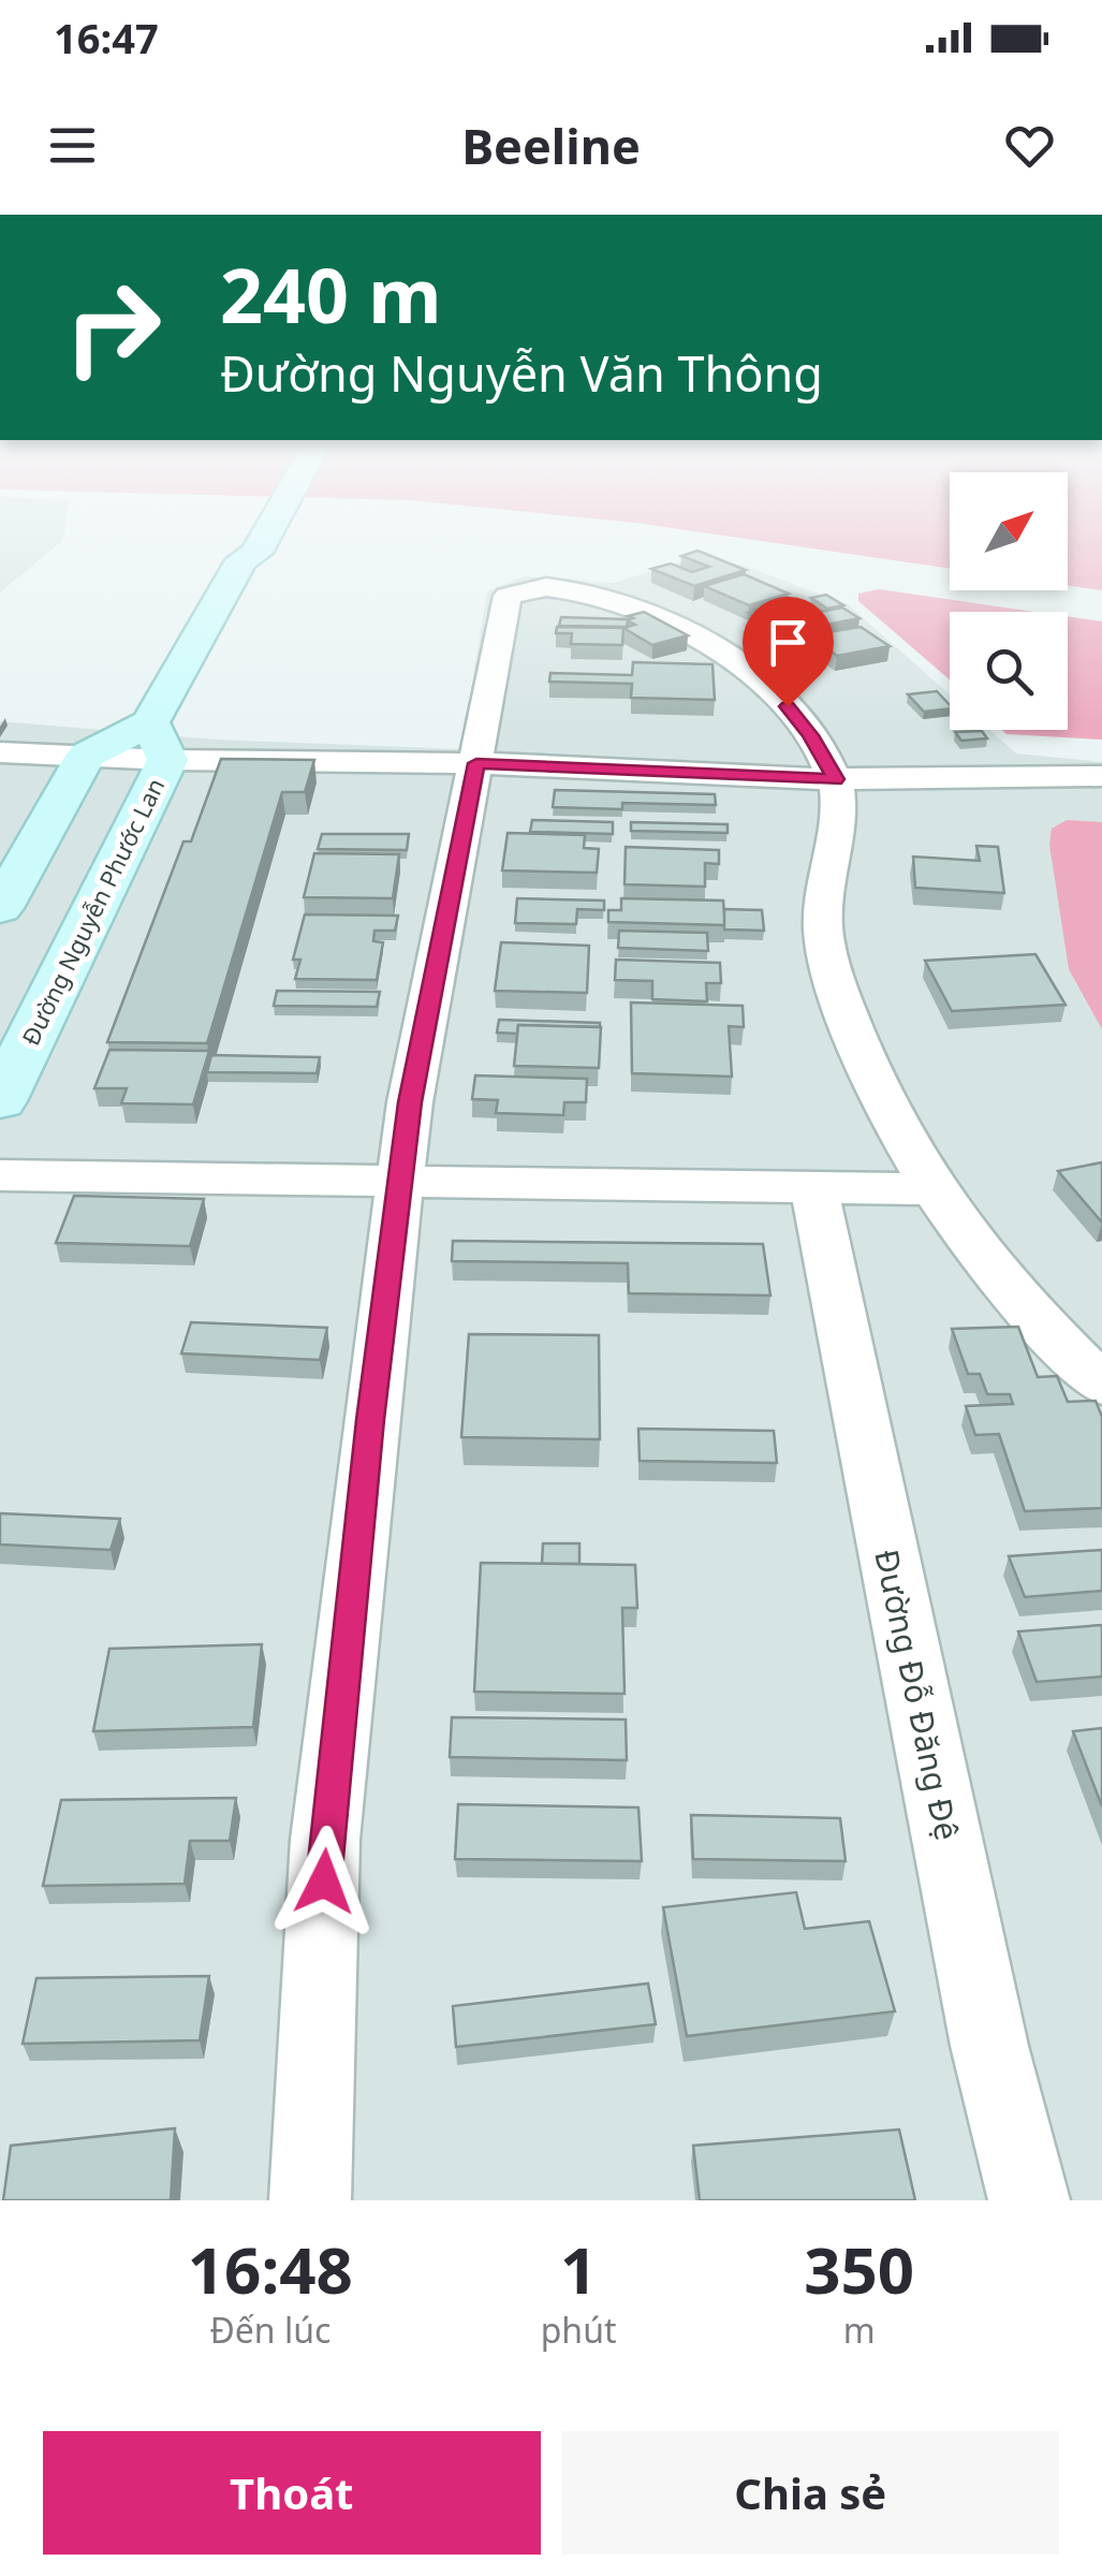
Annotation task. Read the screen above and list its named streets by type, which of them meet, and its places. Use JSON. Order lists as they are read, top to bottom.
{
  "streets": {
    "main road": ["Đường Nguyễn Phước Lan"],
    "street": ["Đường Đỗ Đăng Đệ"]
  },
  "north": "top right",
  "page": {
    "status": "16:47",
    "header": "Beeline",
    "turn": ["240 m", "Đường Nguyễn Văn Thông"],
    "eta": [
      "16:48",
      "Đến lúc",
      "1",
      "phút",
      "350",
      "m"
    ],
    "buttons": ["Thoát", "Chia sẻ"]
  }
}
